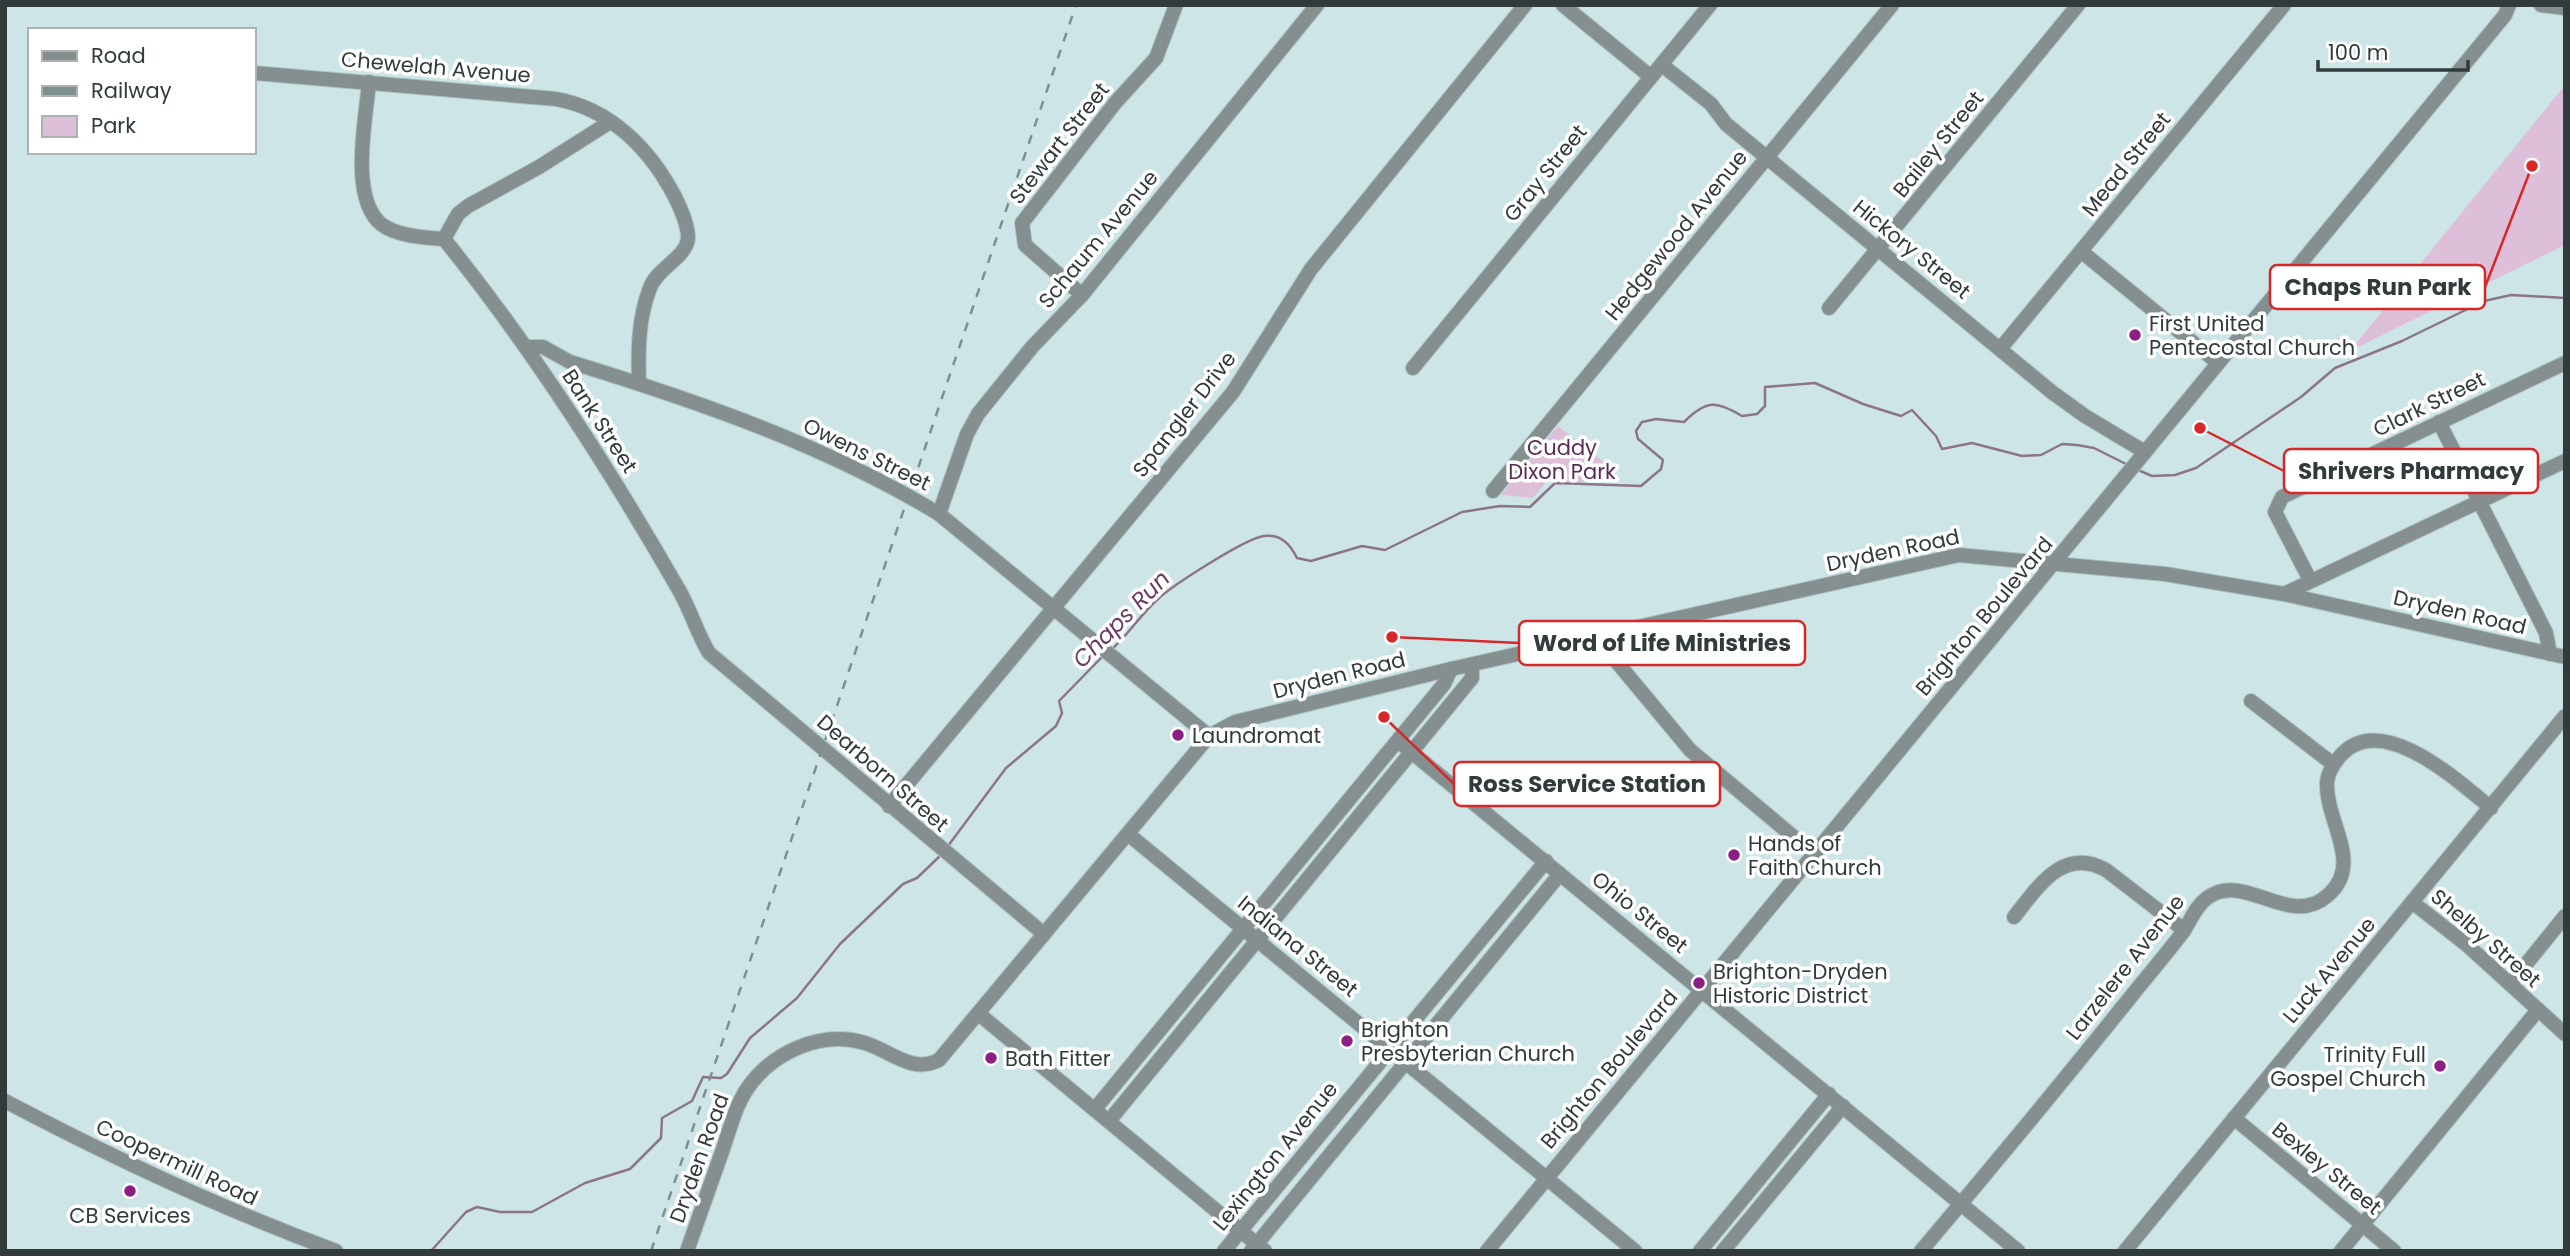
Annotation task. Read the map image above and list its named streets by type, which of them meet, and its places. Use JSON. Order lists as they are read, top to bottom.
{
  "streets": {
    "street": [
      "Chewelah Avenue",
      "Stewart Street",
      "Bailey Street",
      "Mead Street",
      "Gray Street",
      "Hedgewood Avenue",
      "Schaum Avenue",
      "Hickory Street",
      "Clark Street",
      "Spangler Drive",
      "Bank Street",
      "Owens Street",
      "Dryden Road",
      "Brighton Boulevard",
      "Dearborn Street",
      "Ohio Street",
      "Shelby Street",
      "Indiana Street",
      "Larzelere Avenue",
      "Luck Avenue",
      "Lexington Avenue",
      "Coopermill Road",
      "Bexley Street"
    ]
  },
  "crossings": [
    ["Chewelah Avenue", "Owens Street"],
    ["Stewart Street", "Schaum Avenue"],
    ["Bailey Street", "Hickory Street"],
    ["Mead Street", "Hickory Street"],
    ["Gray Street", "Hickory Street"],
    ["Hedgewood Avenue", "Hickory Street"],
    ["Schaum Avenue", "Owens Street"],
    ["Hickory Street", "Brighton Boulevard"],
    ["Spangler Drive", "Owens Street"],
    ["Spangler Drive", "Dearborn Street"],
    ["Bank Street", "Owens Street"],
    ["Bank Street", "Dearborn Street"],
    ["Owens Street", "Dryden Road"],
    ["Dryden Road", "Brighton Boulevard"],
    ["Dryden Road", "Dearborn Street"],
    ["Dryden Road", "Indiana Street"],
    ["Brighton Boulevard", "Ohio Street"],
    ["Brighton Boulevard", "Indiana Street"],
    ["Ohio Street", "Larzelere Avenue"],
    ["Ohio Street", "Lexington Avenue"],
    ["Shelby Street", "Luck Avenue"],
    ["Indiana Street", "Lexington Avenue"],
    ["Luck Avenue", "Bexley Street"]
  ],
  "water": ["Chaps Run"],
  "parks": ["Cuddy Dixon Park"],
  "places": [
    "Chaps Run Park",
    "First United Pentecostal Church",
    "Shrivers Pharmacy",
    "Word of Life Ministries",
    "Ross Service Station",
    "Laundromat",
    "Hands of Faith Church",
    "Brighton-Dryden Historic District",
    "Brighton Presbyterian Church",
    "Bath Fitter",
    "Trinity Full Gospel Church",
    "CB Services"
  ],
  "legend": ["Road", "Railway", "Park"],
  "scale_bar": "100 m"
}
